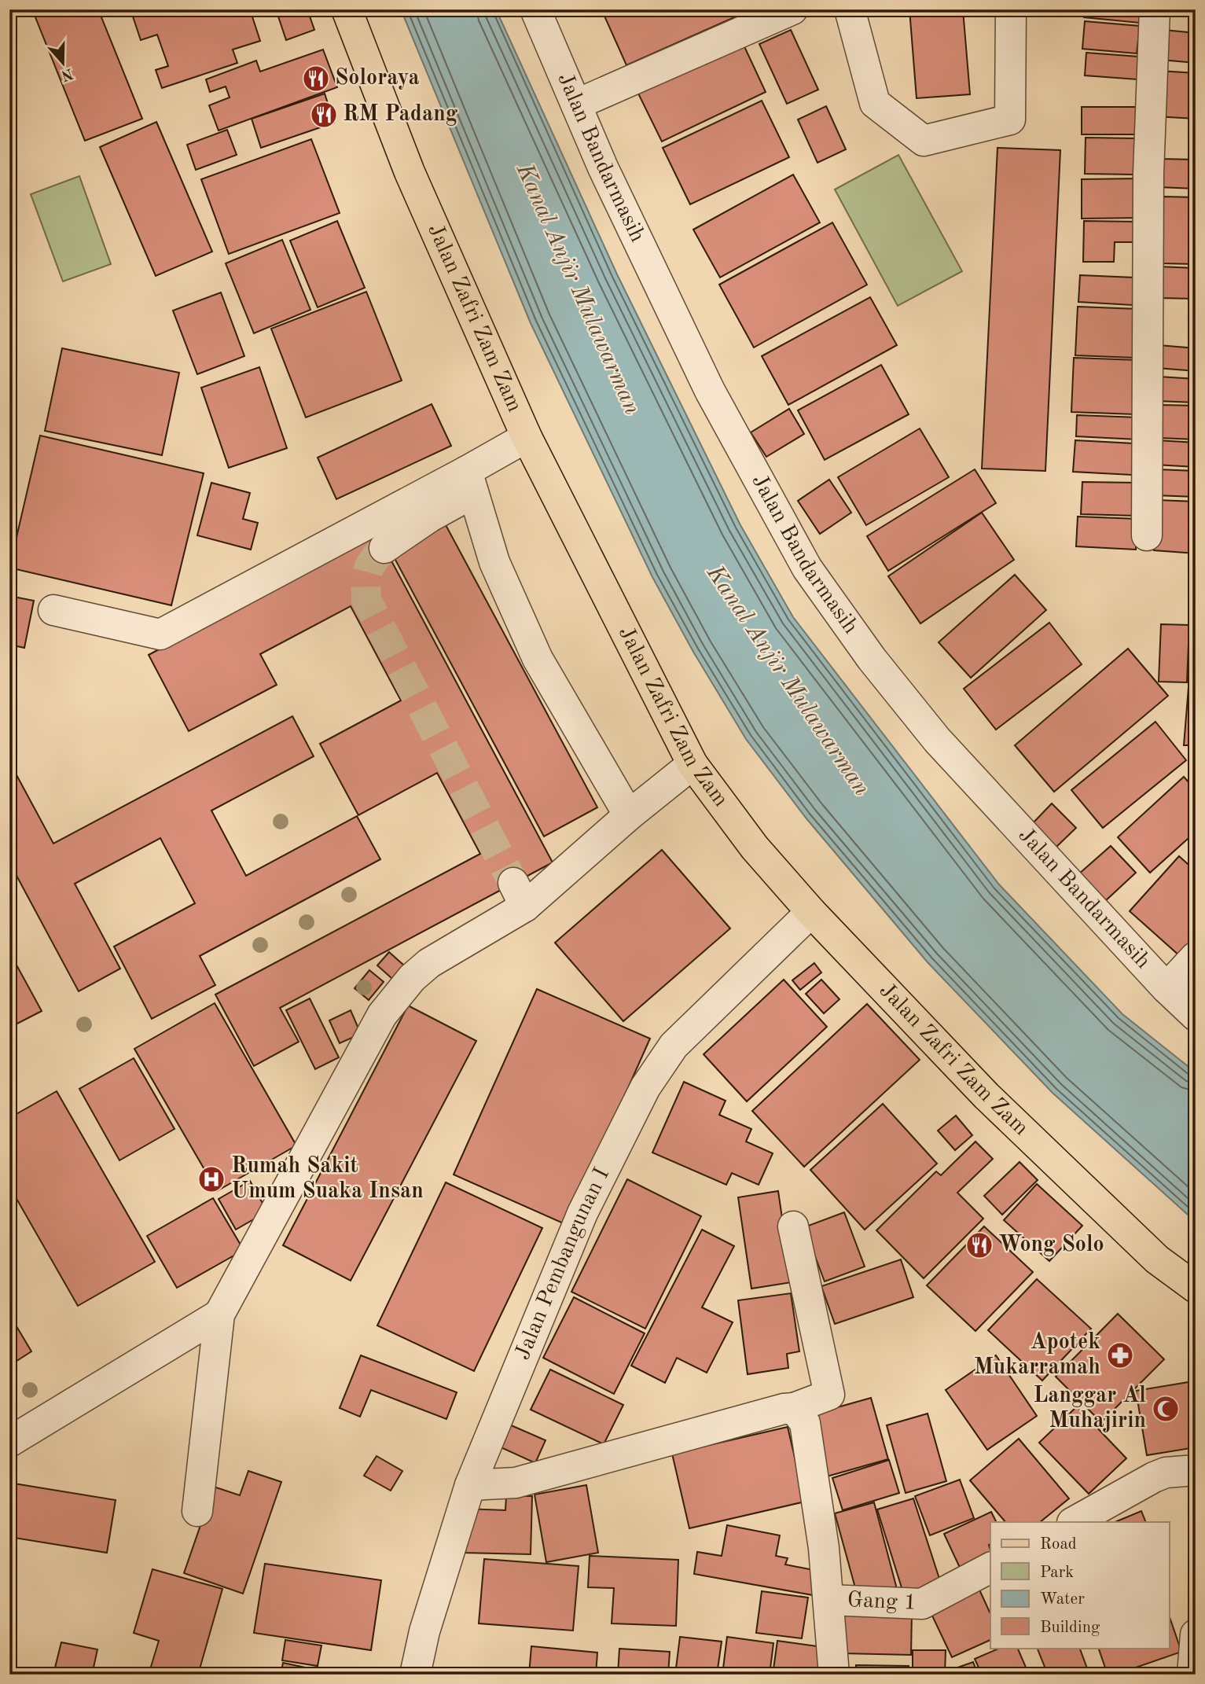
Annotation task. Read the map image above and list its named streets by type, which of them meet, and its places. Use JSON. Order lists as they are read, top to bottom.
{
  "streets": {
    "main road": ["Jalan Zafri Zam Zam"],
    "street": ["Jalan Bandarmasih", "Jalan Pembangunan I", "Gang 1"]
  },
  "crossings": [
    ["Jalan Zafri Zam Zam", "Jalan Pembangunan I"]
  ],
  "water": ["Kanal Anjir Mulawarman"],
  "places": {
    "restaurant": ["Soloraya", "RM Padang", "Wong Solo"],
    "hospital": ["Rumah Sakit Umum Suaka Insan"],
    "pharmacy": ["Apotek Mukarramah"],
    "mosque": ["Langgar Al Muhajirin"]
  },
  "legend": [
    "Road",
    "Park",
    "Water",
    "Building"
  ],
  "north": "bottom"
}
